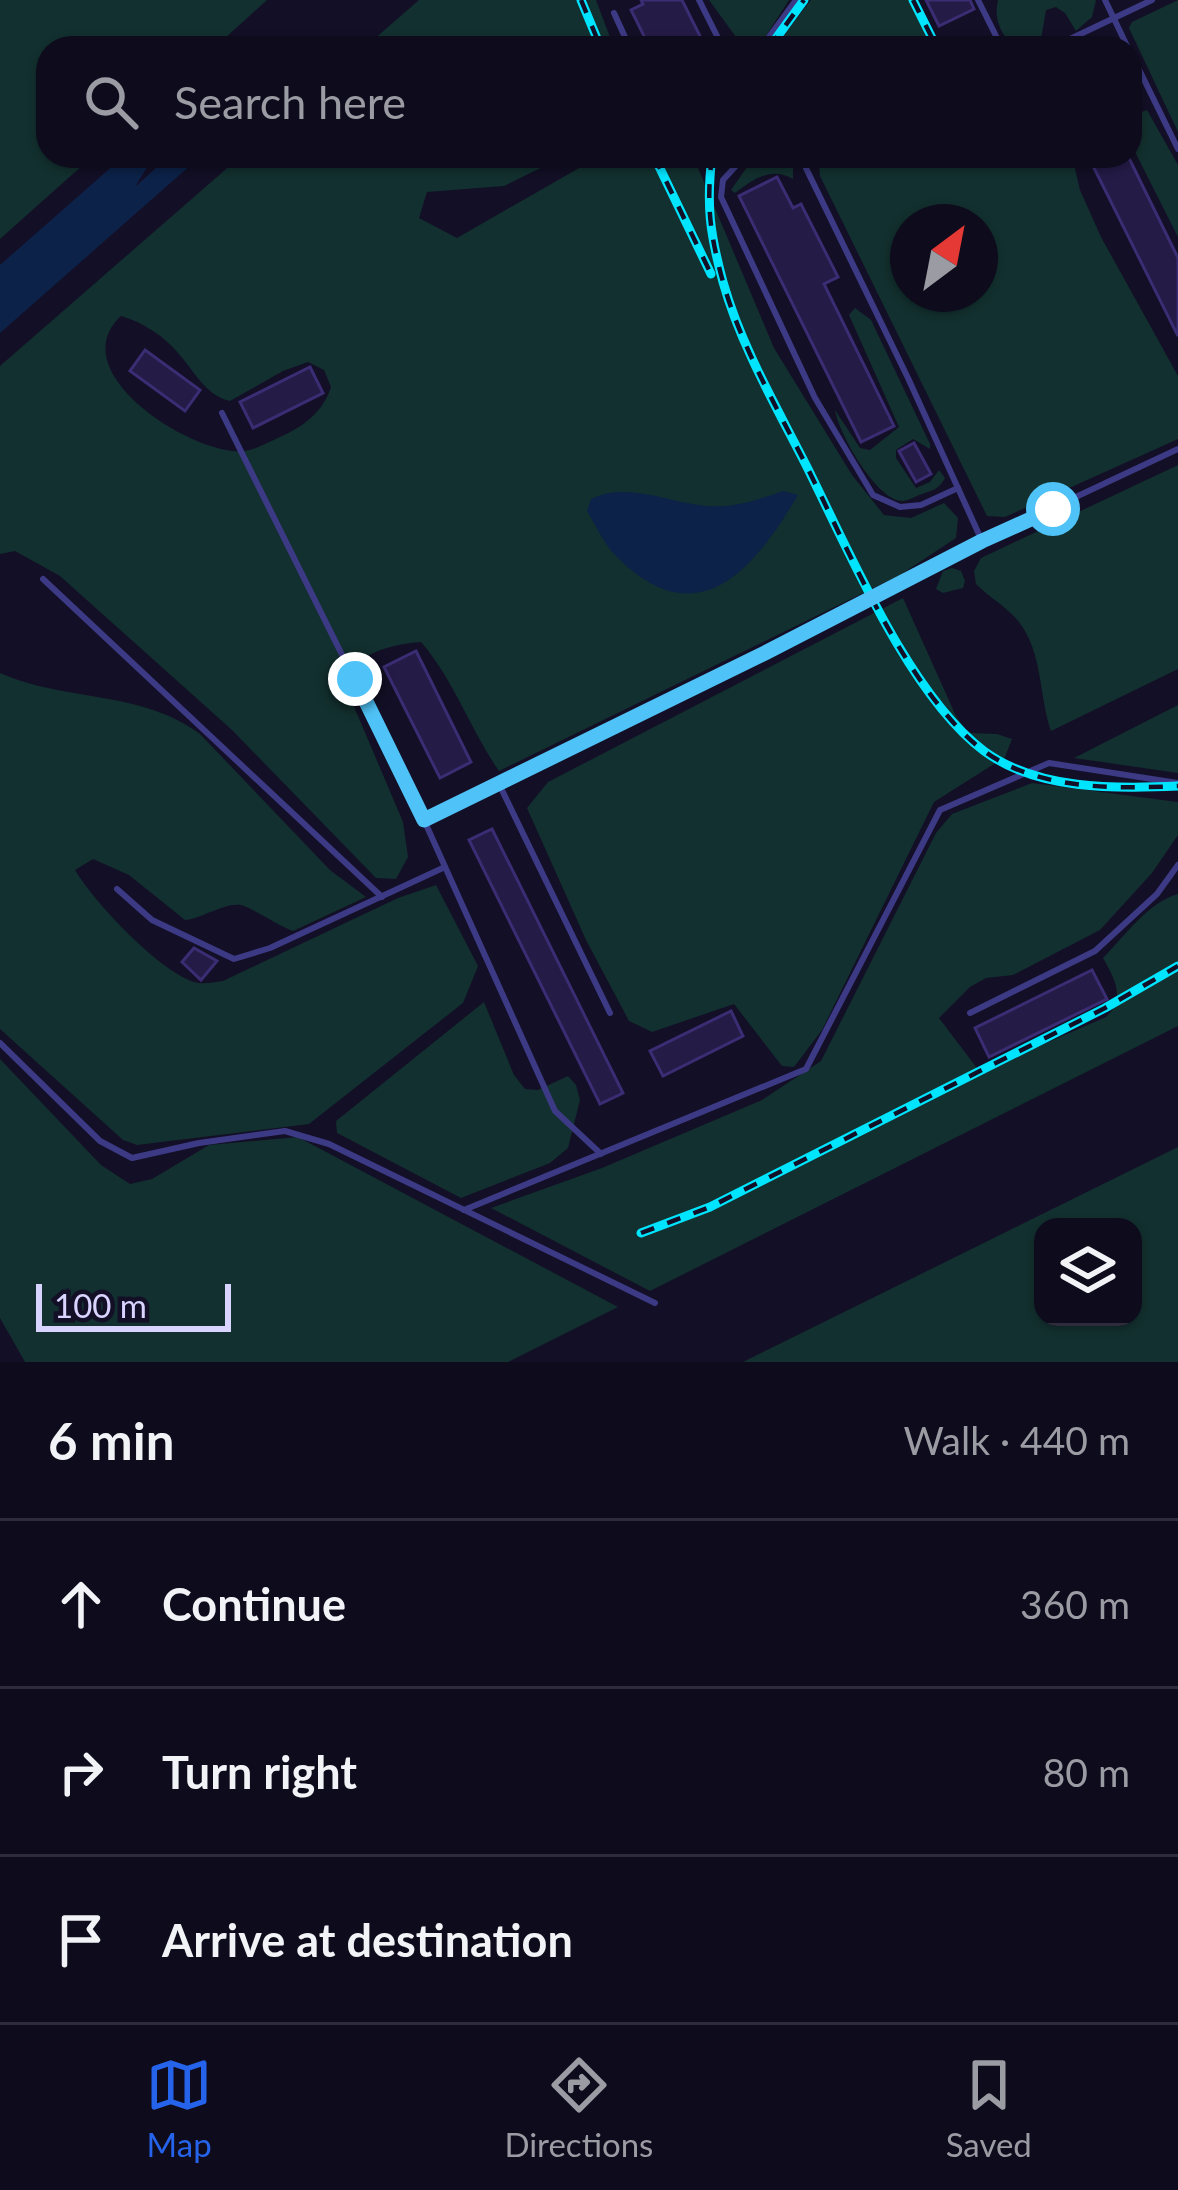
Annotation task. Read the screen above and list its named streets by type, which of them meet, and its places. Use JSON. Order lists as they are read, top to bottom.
{
  "scale_bar": "100 m",
  "north": "top right",
  "page": {
    "search": "Search here",
    "scale": "100 m",
    "heading": ["6 min", "Walk · 440 m"],
    "list": [
      ["Continue", "360 m"],
      ["Turn right", "80 m"],
      "Arrive at destination"
    ],
    "nav": ["Map", "Directions", "Saved"]
  }
}
